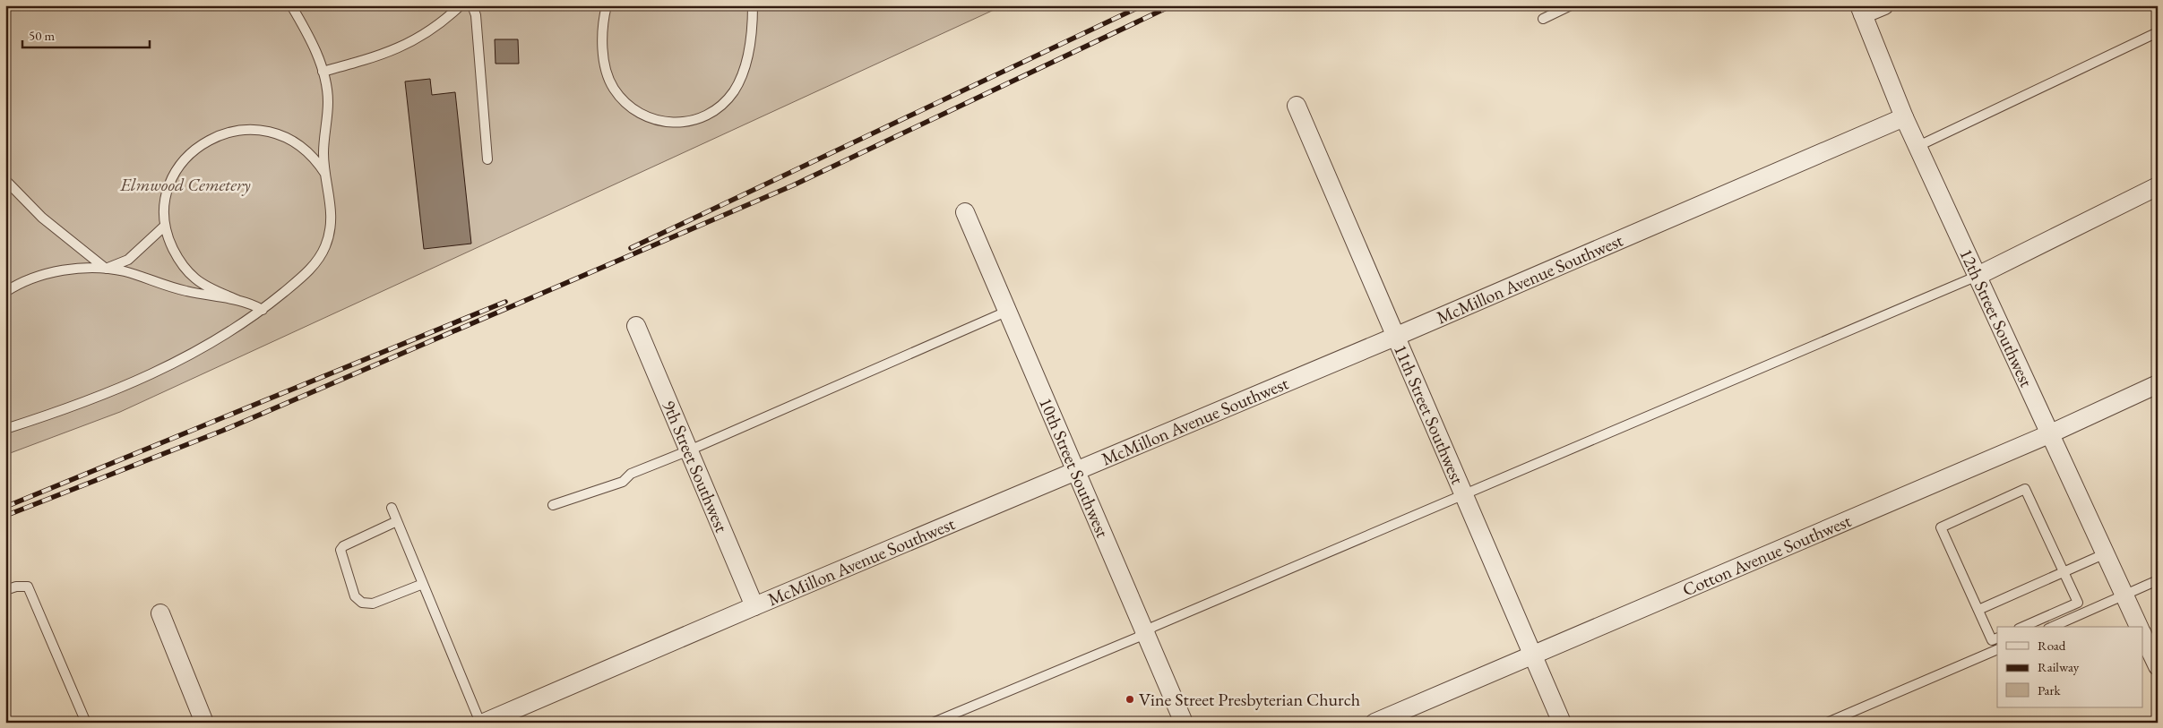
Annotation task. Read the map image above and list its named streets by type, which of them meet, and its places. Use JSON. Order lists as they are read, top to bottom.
{
  "streets": {
    "street": [
      "McMillon Avenue Southwest",
      "12th Street Southwest",
      "11th Street Southwest",
      "9th Street Southwest",
      "10th Street Southwest",
      "Cotton Avenue Southwest"
    ]
  },
  "crossings": [
    ["McMillon Avenue Southwest", "12th Street Southwest"],
    ["McMillon Avenue Southwest", "11th Street Southwest"],
    ["McMillon Avenue Southwest", "9th Street Southwest"],
    ["McMillon Avenue Southwest", "10th Street Southwest"],
    ["12th Street Southwest", "Cotton Avenue Southwest"],
    ["11th Street Southwest", "Cotton Avenue Southwest"]
  ],
  "parks": ["Elmwood Cemetery"],
  "places": ["Vine Street Presbyterian Church"],
  "legend": ["Road", "Railway", "Park"],
  "scale_bar": "50 m"
}
